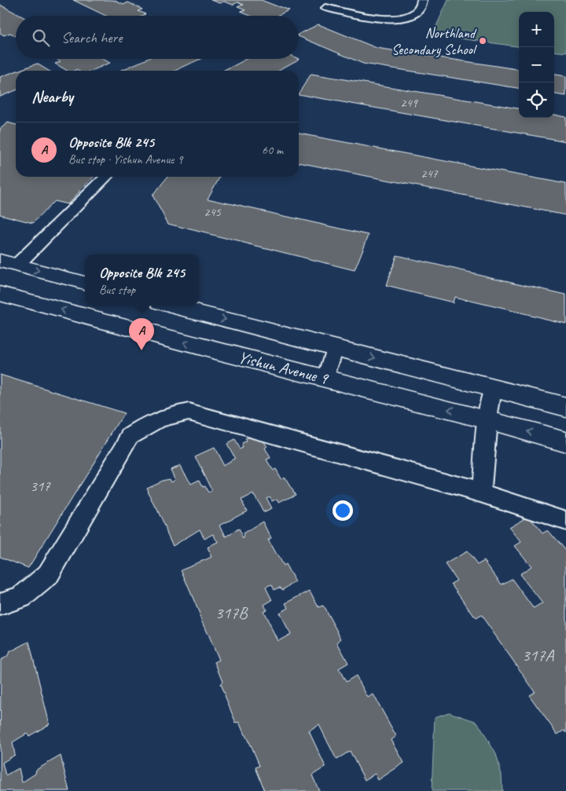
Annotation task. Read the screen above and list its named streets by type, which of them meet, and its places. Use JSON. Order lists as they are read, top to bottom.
{
  "streets": {
    "street": ["Yishun Avenue 9"]
  },
  "places": ["Northland Secondary School"],
  "house_numbers": [
    "249",
    "247",
    "245",
    "317",
    "317B",
    "317A"
  ],
  "page": {
    "map_buttons": ["+", "−"],
    "search": "Search here",
    "heading": "Nearby",
    "list": [
      {
        "mark": "A",
        "name": "Opposite Blk 245",
        "note": "Bus stop · Yishun Avenue 9",
        "value": "60 m"
      }
    ],
    "popup": ["Opposite Blk 245", "Bus stop"],
    "pins": "A"
  }
}
